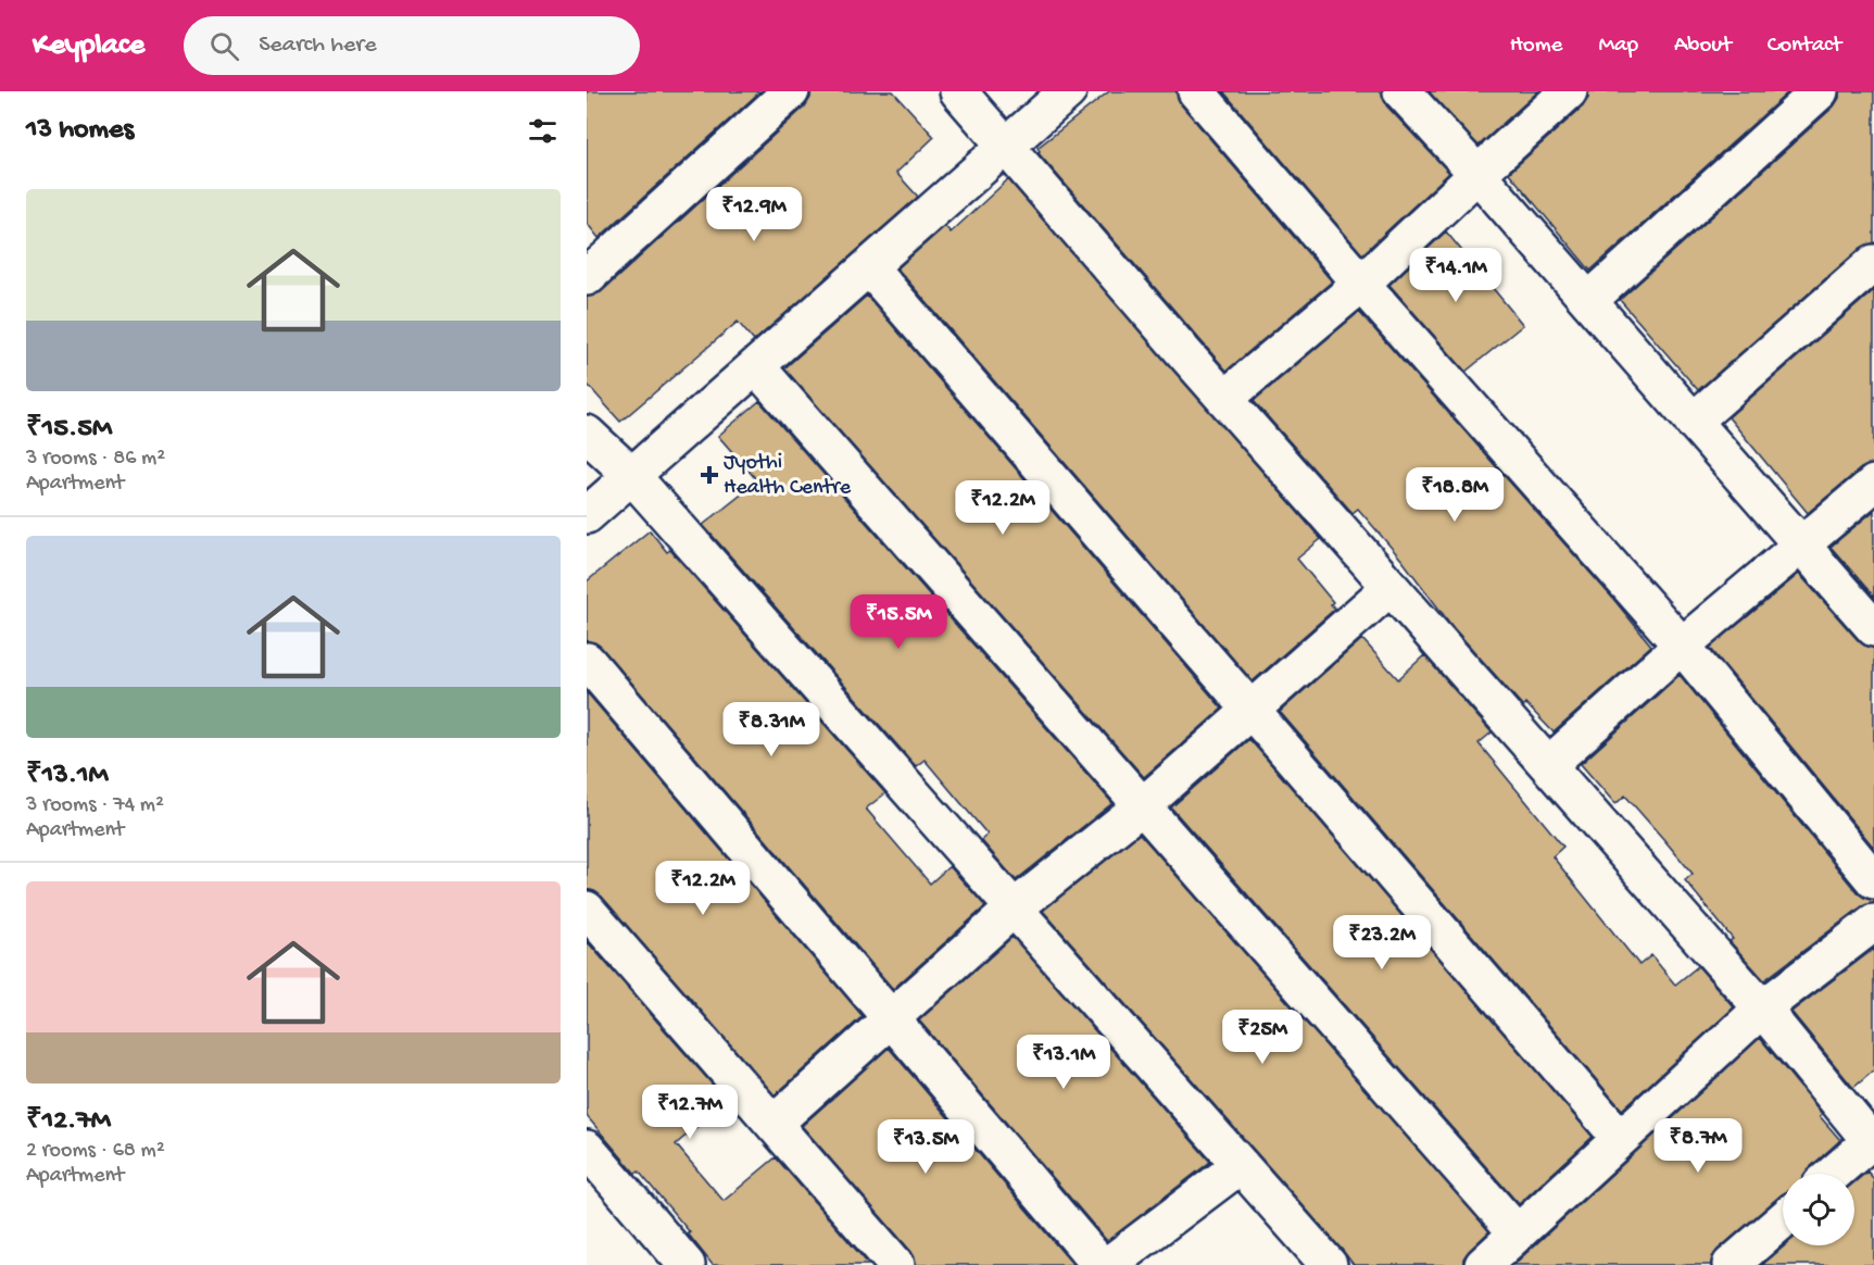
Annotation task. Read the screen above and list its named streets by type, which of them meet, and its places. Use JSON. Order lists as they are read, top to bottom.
{
  "places": {
    "health": ["Jyothi Health Centre"]
  },
  "page": {
    "header": "Keyplace",
    "search": "Search here",
    "nav": [
      "Home",
      "Map",
      "About",
      "Contact"
    ],
    "heading": "13 homes",
    "list": [
      {
        "name": "₹15.5M",
        "note": "3 rooms · 86 m² · Apartment"
      },
      {
        "name": "₹13.1M",
        "note": "3 rooms · 74 m² · Apartment"
      },
      {
        "name": "₹12.7M",
        "note": "2 rooms · 68 m² · Apartment"
      }
    ],
    "price": [
      "₹12.9M",
      "₹14.1M",
      "₹18.8M",
      "₹12.2M",
      "₹15.5M",
      "₹8.31M",
      "₹12.2M",
      "₹23.2M",
      "₹25M",
      "₹13.1M",
      "₹12.7M",
      "₹8.7M",
      "₹13.5M"
    ]
  }
}
